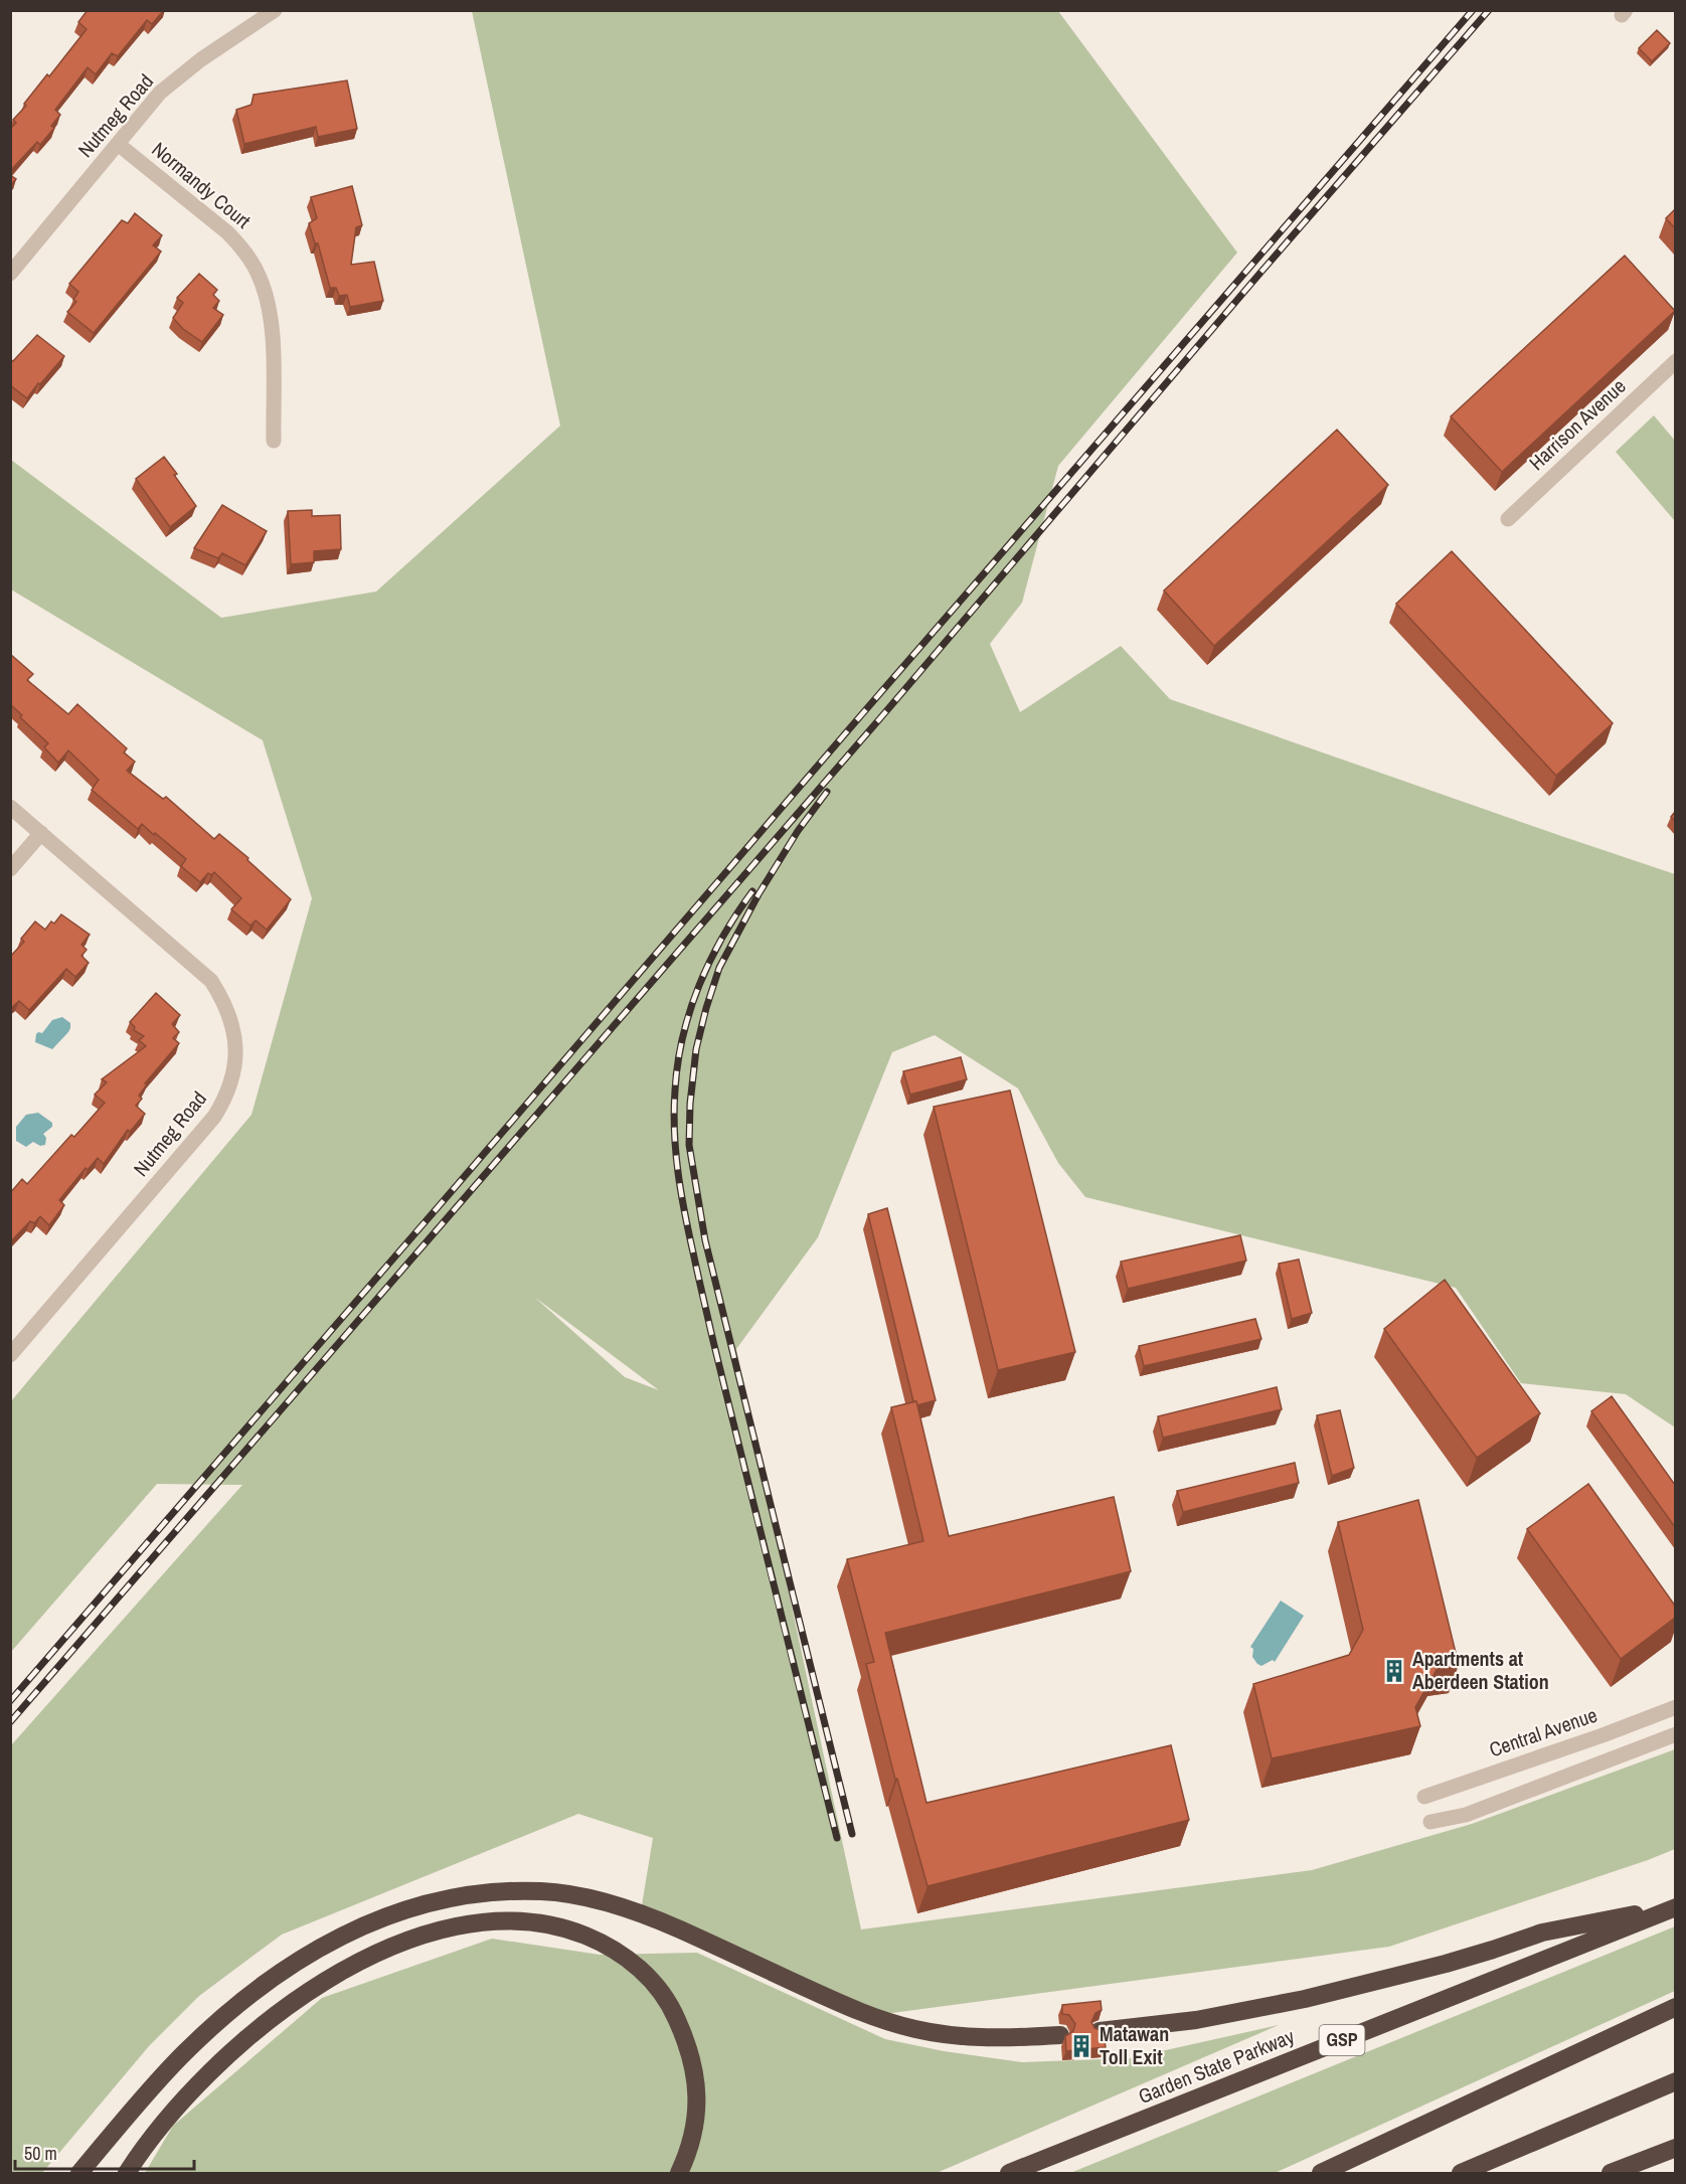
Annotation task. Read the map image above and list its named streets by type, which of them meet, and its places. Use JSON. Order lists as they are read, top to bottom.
{
  "streets": {
    "highway": ["GSP", "Garden State Parkway"],
    "street": [
      "Nutmeg Road",
      "Normandy Court",
      "Harrison Avenue",
      "Central Avenue"
    ]
  },
  "crossings": [
    ["Nutmeg Road", "Normandy Court"]
  ],
  "places": {
    "building": ["Apartments at Aberdeen Station", "Matawan Toll Exit"]
  },
  "scale_bar": "50 m"
}
